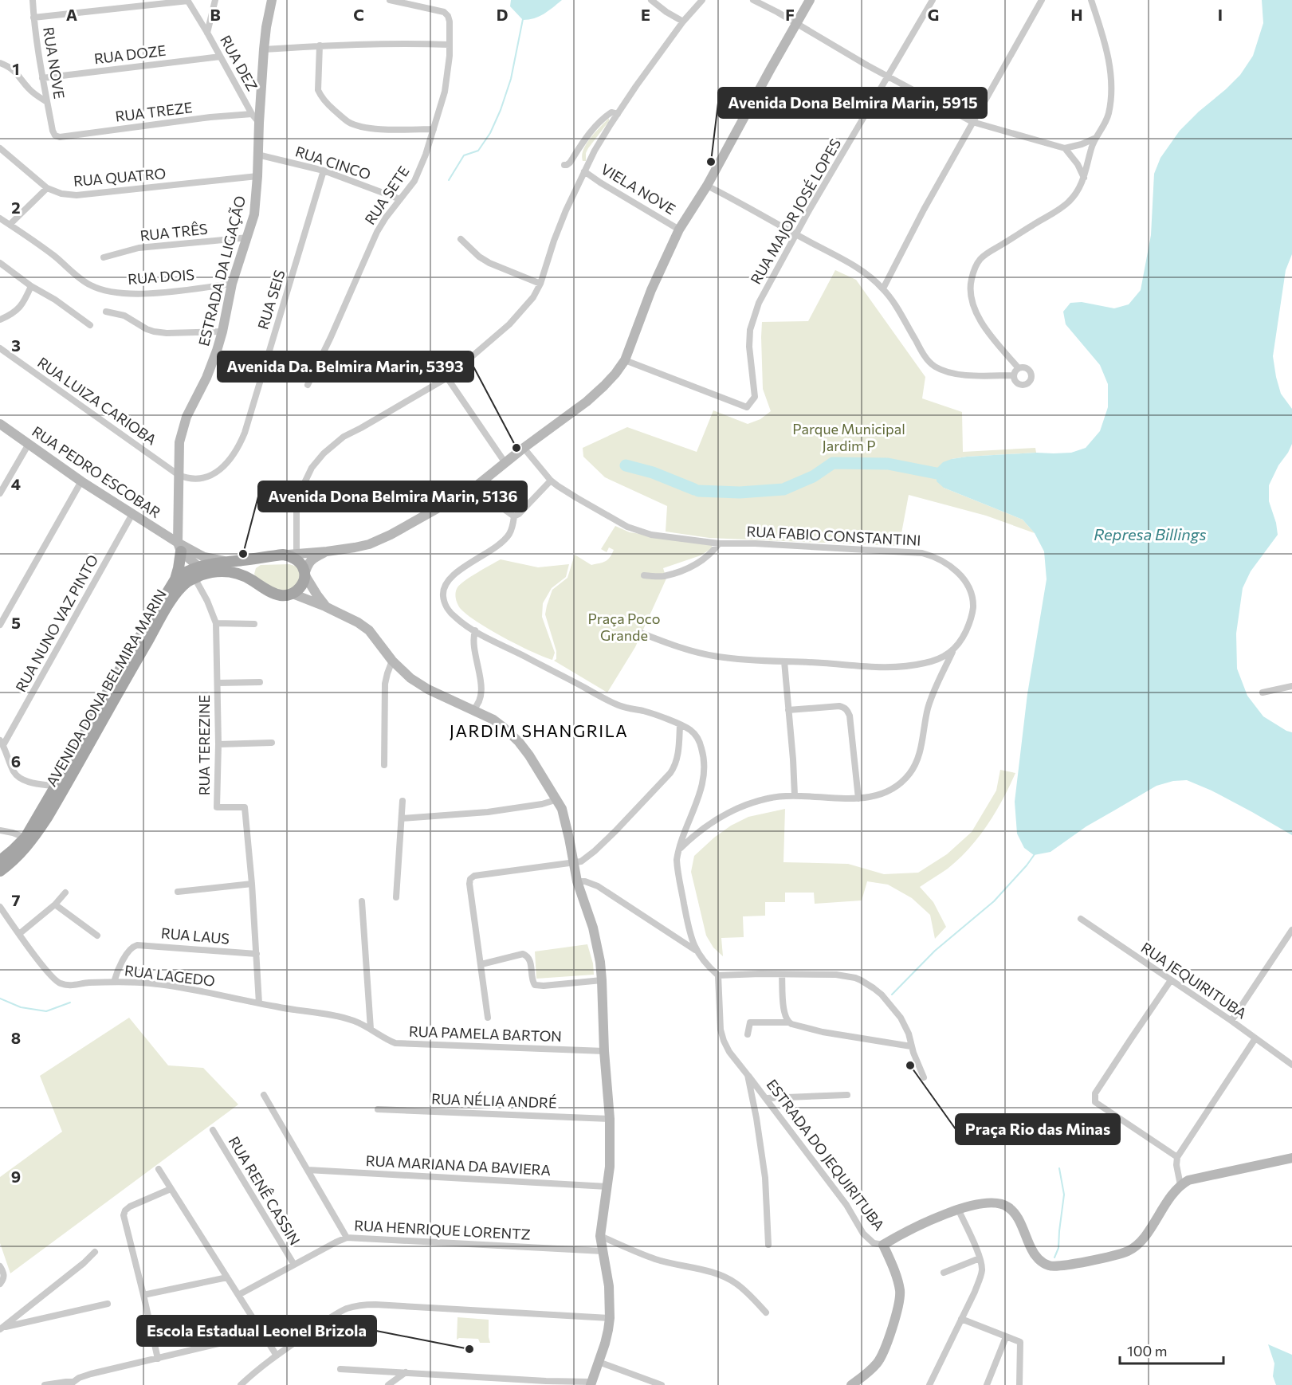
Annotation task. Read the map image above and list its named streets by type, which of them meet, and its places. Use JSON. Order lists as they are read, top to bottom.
{
  "streets": {
    "main road": [
      "ESTRADA DA LIGAÇÃO",
      "RUA PEDRO ESCOBAR",
      "AVENIDA DONA BELMIRA MARIN",
      "ESTRADA DO JEQUIRITUBA"
    ],
    "street": [
      "RUA DOZE",
      "RUA NOVE",
      "RUA DEZ",
      "RUA TREZE",
      "RUA CINCO",
      "RUA QUATRO",
      "VIELA NOVE",
      "RUA SETE",
      "RUA MAJOR JOSÉ LOPES",
      "RUA TRÊS",
      "RUA DOIS",
      "RUA SEIS",
      "RUA LUIZA CARIOBA",
      "RUA FABIO CONSTANTINI",
      "RUA NUNO VAZ PINTO",
      "RUA TEREZINE",
      "RUA LAUS",
      "RUA LAGEDO",
      "RUA JEQUIRITUBA",
      "RUA PAMELA BARTON",
      "RUA NÉLIA ANDRÉ",
      "RUA MARIANA DA BAVIERA",
      "RUA RENÊ CASSIN",
      "RUA HENRIQUE LORENTZ"
    ]
  },
  "crossings": [
    ["RUA DOZE", "RUA NOVE"],
    ["RUA DOZE", "RUA DEZ"],
    ["RUA NOVE", "RUA TREZE"],
    ["RUA DEZ", "RUA TREZE"],
    ["RUA CINCO", "RUA SETE"],
    ["RUA CINCO", "ESTRADA DA LIGAÇÃO"],
    ["RUA CINCO", "RUA SEIS"],
    ["RUA QUATRO", "ESTRADA DA LIGAÇÃO"],
    ["VIELA NOVE", "AVENIDA DONA BELMIRA MARIN"],
    ["RUA MAJOR JOSÉ LOPES", "AVENIDA DONA BELMIRA MARIN"],
    ["RUA TRÊS", "ESTRADA DA LIGAÇÃO"],
    ["ESTRADA DA LIGAÇÃO", "RUA DOIS"],
    ["ESTRADA DA LIGAÇÃO", "RUA SEIS"],
    ["ESTRADA DA LIGAÇÃO", "RUA LUIZA CARIOBA"],
    ["ESTRADA DA LIGAÇÃO", "RUA PEDRO ESCOBAR"],
    ["RUA SEIS", "RUA LUIZA CARIOBA"],
    ["RUA PEDRO ESCOBAR", "RUA NUNO VAZ PINTO"],
    ["RUA PEDRO ESCOBAR", "AVENIDA DONA BELMIRA MARIN"],
    ["RUA PEDRO ESCOBAR", "RUA TEREZINE"],
    ["RUA FABIO CONSTANTINI", "AVENIDA DONA BELMIRA MARIN"],
    ["AVENIDA DONA BELMIRA MARIN", "RUA TEREZINE"],
    ["RUA TEREZINE", "RUA LAUS"],
    ["RUA TEREZINE", "RUA LAGEDO"],
    ["RUA LAUS", "RUA LAGEDO"],
    ["RUA LAGEDO", "RUA PAMELA BARTON"],
    ["RUA RENÊ CASSIN", "RUA HENRIQUE LORENTZ"]
  ],
  "districts": ["JARDIM SHANGRILA"],
  "water": ["Represa Billings"],
  "parks": ["Parque Municipal Jardim P", "Praça Poco Grande"],
  "places": [
    "Avenida Dona Belmira Marin, 5915",
    "Avenida Da. Belmira Marin, 5393",
    "Avenida Dona Belmira Marin, 5136",
    "Praça Rio das Minas",
    "Escola Estadual Leonel Brizola"
  ],
  "scale_bar": "100 m",
  "grid": {
    "columns": [
      "A",
      "B",
      "C",
      "D",
      "E",
      "F",
      "G",
      "H",
      "I"
    ],
    "rows": [
      "1",
      "2",
      "3",
      "4",
      "5",
      "6",
      "7",
      "8",
      "9"
    ]
  }
}
